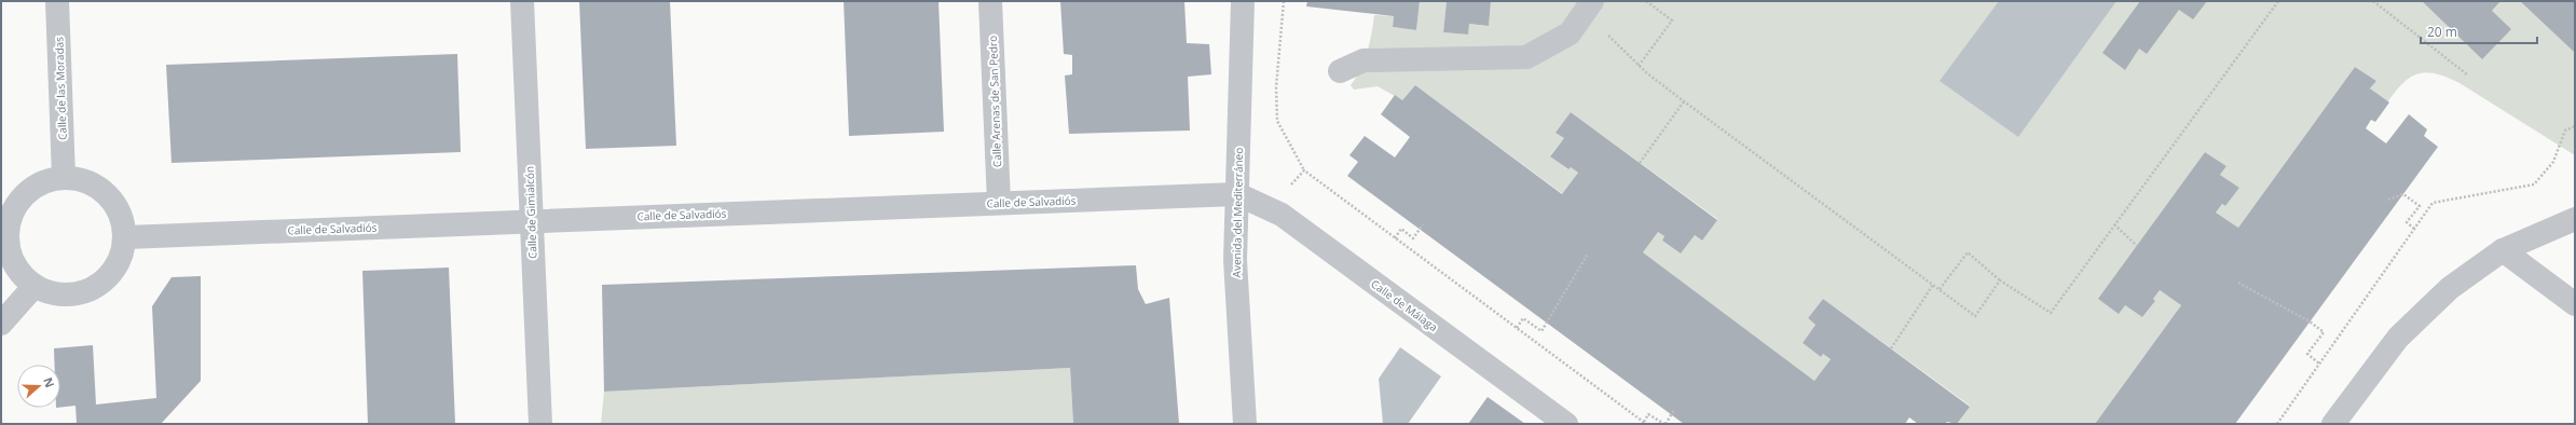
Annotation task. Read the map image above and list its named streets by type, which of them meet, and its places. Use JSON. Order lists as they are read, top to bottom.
{
  "streets": {
    "street": [
      "Calle de las Moradas",
      "Calle Arenas de San Pedro",
      "Calle de Salvadiós",
      "Calle de Gimialcón",
      "Avenida del Mediterráneo",
      "Calle de Málaga"
    ]
  },
  "crossings": [
    ["Calle de las Moradas", "Calle de Salvadiós"],
    ["Calle Arenas de San Pedro", "Calle de Salvadiós"],
    ["Calle de Salvadiós", "Calle de Gimialcón"],
    ["Calle de Salvadiós", "Avenida del Mediterráneo"],
    ["Calle de Salvadiós", "Calle de Málaga"],
    ["Avenida del Mediterráneo", "Calle de Málaga"]
  ],
  "scale_bar": "20 m",
  "north": "right"
}
